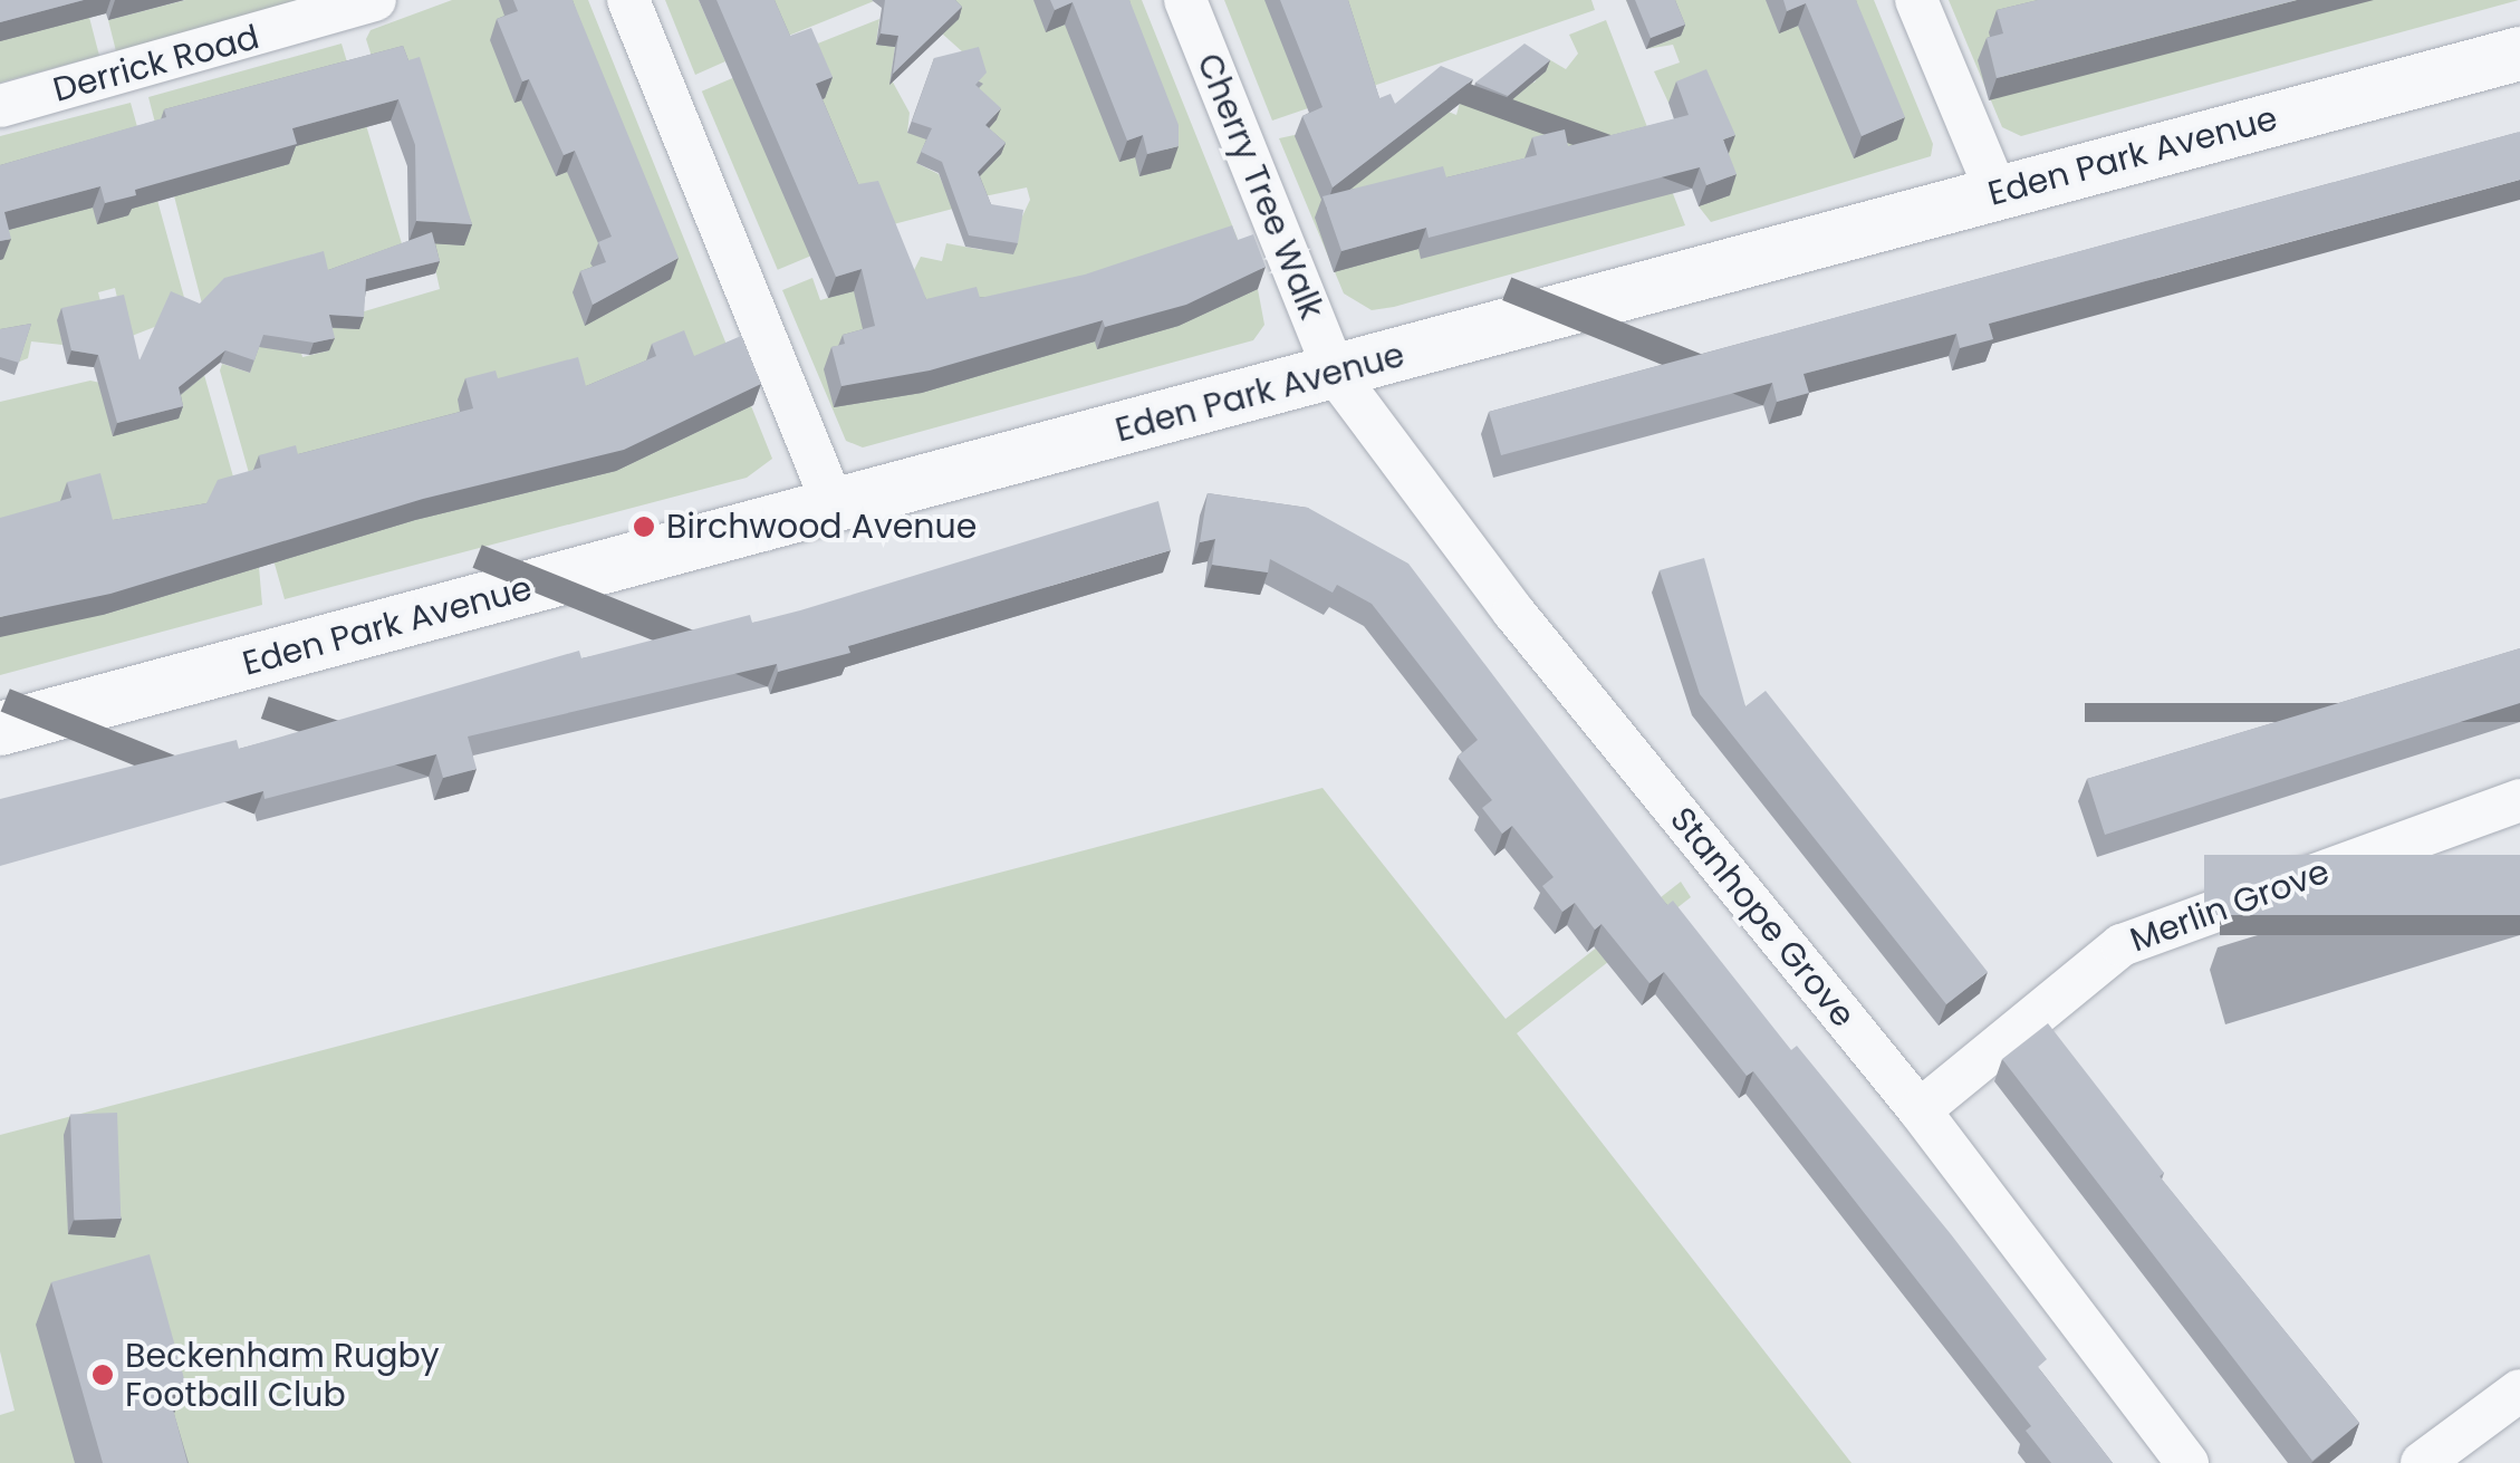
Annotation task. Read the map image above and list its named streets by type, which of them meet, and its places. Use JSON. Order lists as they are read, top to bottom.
{
  "streets": {
    "street": [
      "Derrick Road",
      "Eden Park Avenue",
      "Cherry Tree Walk",
      "Merlin Grove",
      "Stanhope Grove"
    ]
  },
  "crossings": [
    ["Eden Park Avenue", "Cherry Tree Walk"],
    ["Eden Park Avenue", "Stanhope Grove"],
    ["Cherry Tree Walk", "Stanhope Grove"],
    ["Merlin Grove", "Stanhope Grove"]
  ],
  "places": ["Birchwood Avenue", "Beckenham Rugby Football Club"]
}
